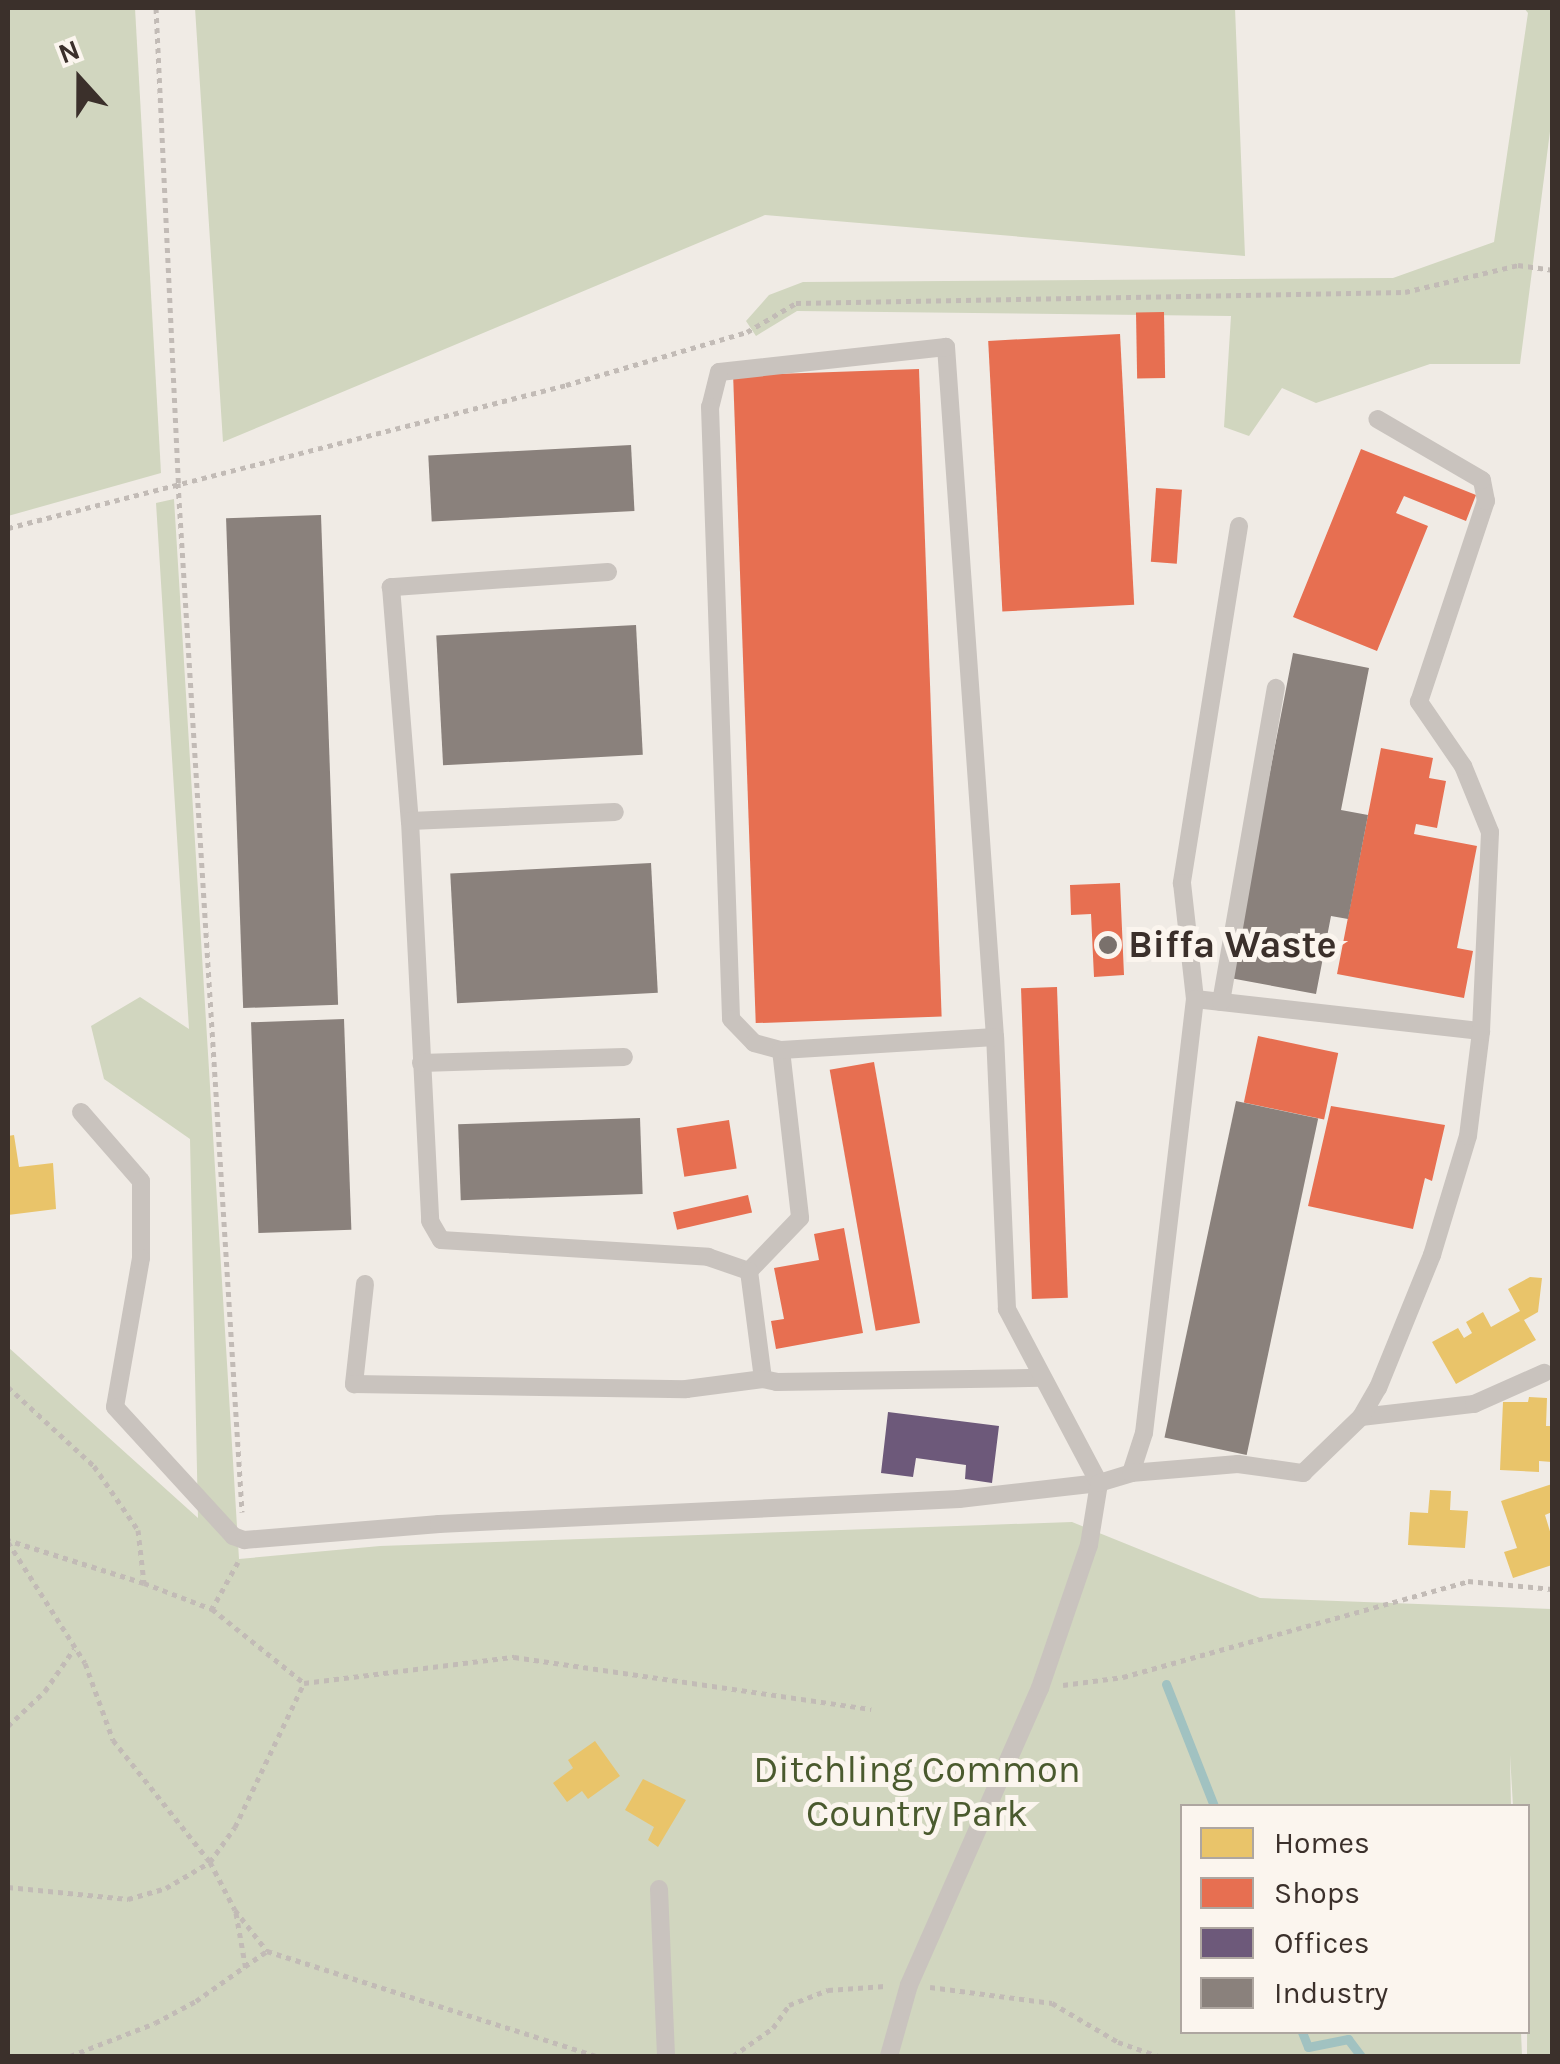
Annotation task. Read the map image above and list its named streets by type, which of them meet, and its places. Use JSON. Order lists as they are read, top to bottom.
{
  "parks": ["Ditchling Common Country Park"],
  "places": ["Biffa Waste"],
  "legend": [
    "Homes",
    "Shops",
    "Offices",
    "Industry"
  ],
  "north": "top"
}
